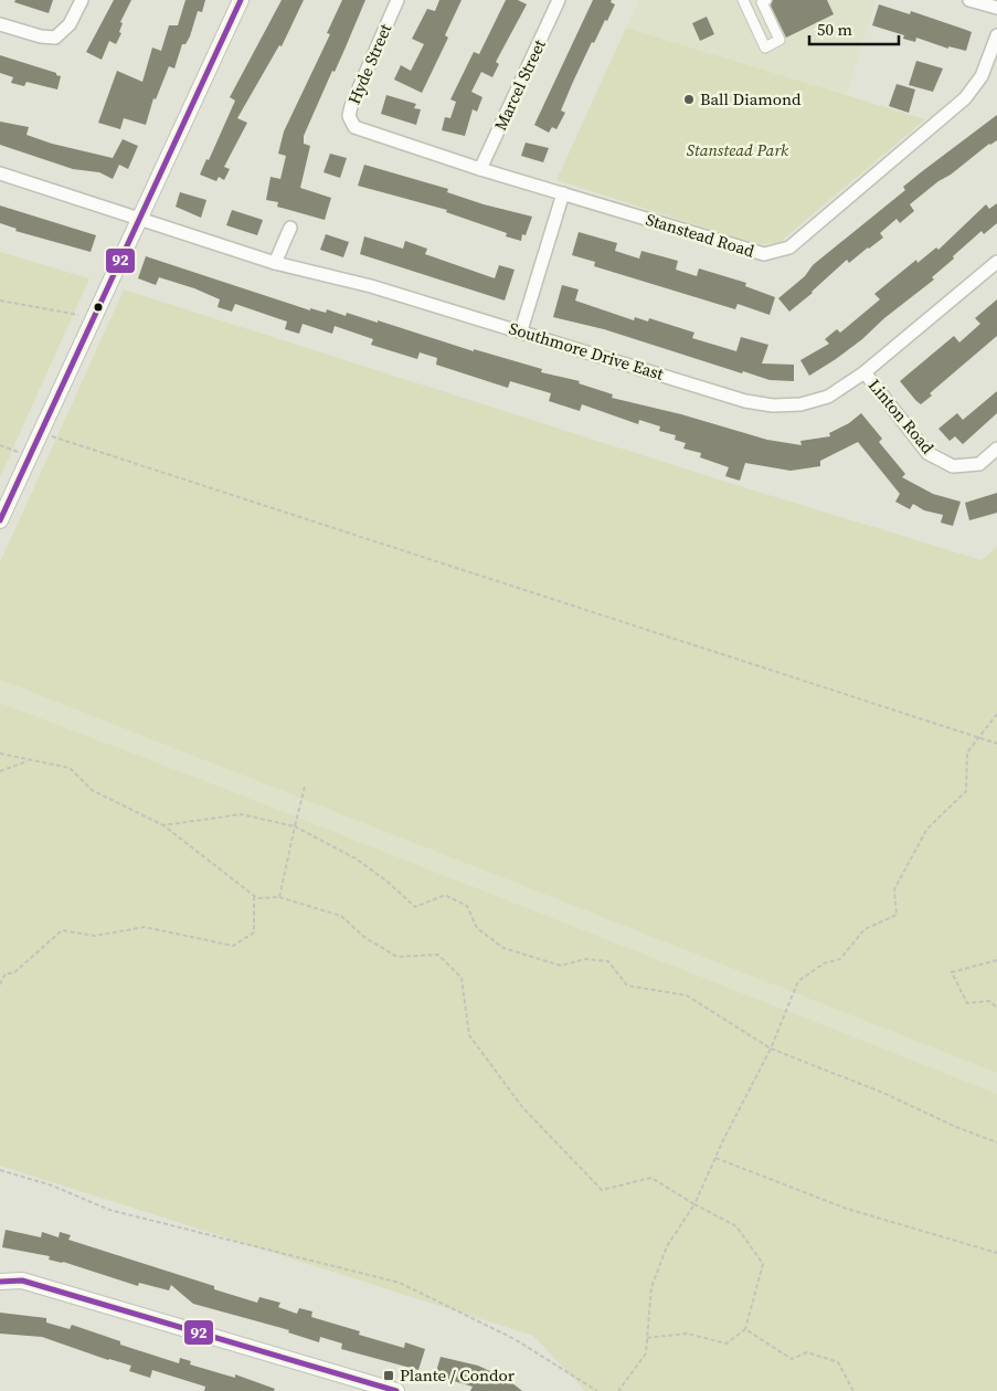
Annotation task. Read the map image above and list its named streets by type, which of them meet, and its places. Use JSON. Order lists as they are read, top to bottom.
{
  "streets": {
    "street": [
      "Hyde Street",
      "Marcel Street",
      "Stanstead Road",
      "Southmore Drive East",
      "Linton Road"
    ]
  },
  "crossings": [
    ["Hyde Street", "Stanstead Road"],
    ["Marcel Street", "Stanstead Road"],
    ["Southmore Drive East", "Linton Road"]
  ],
  "parks": ["Stanstead Park"],
  "places": {
    "other": ["Ball Diamond"],
    "transit": ["Plante / Condor"]
  },
  "lines": ["transit line 92"],
  "scale_bar": "50 m"
}
